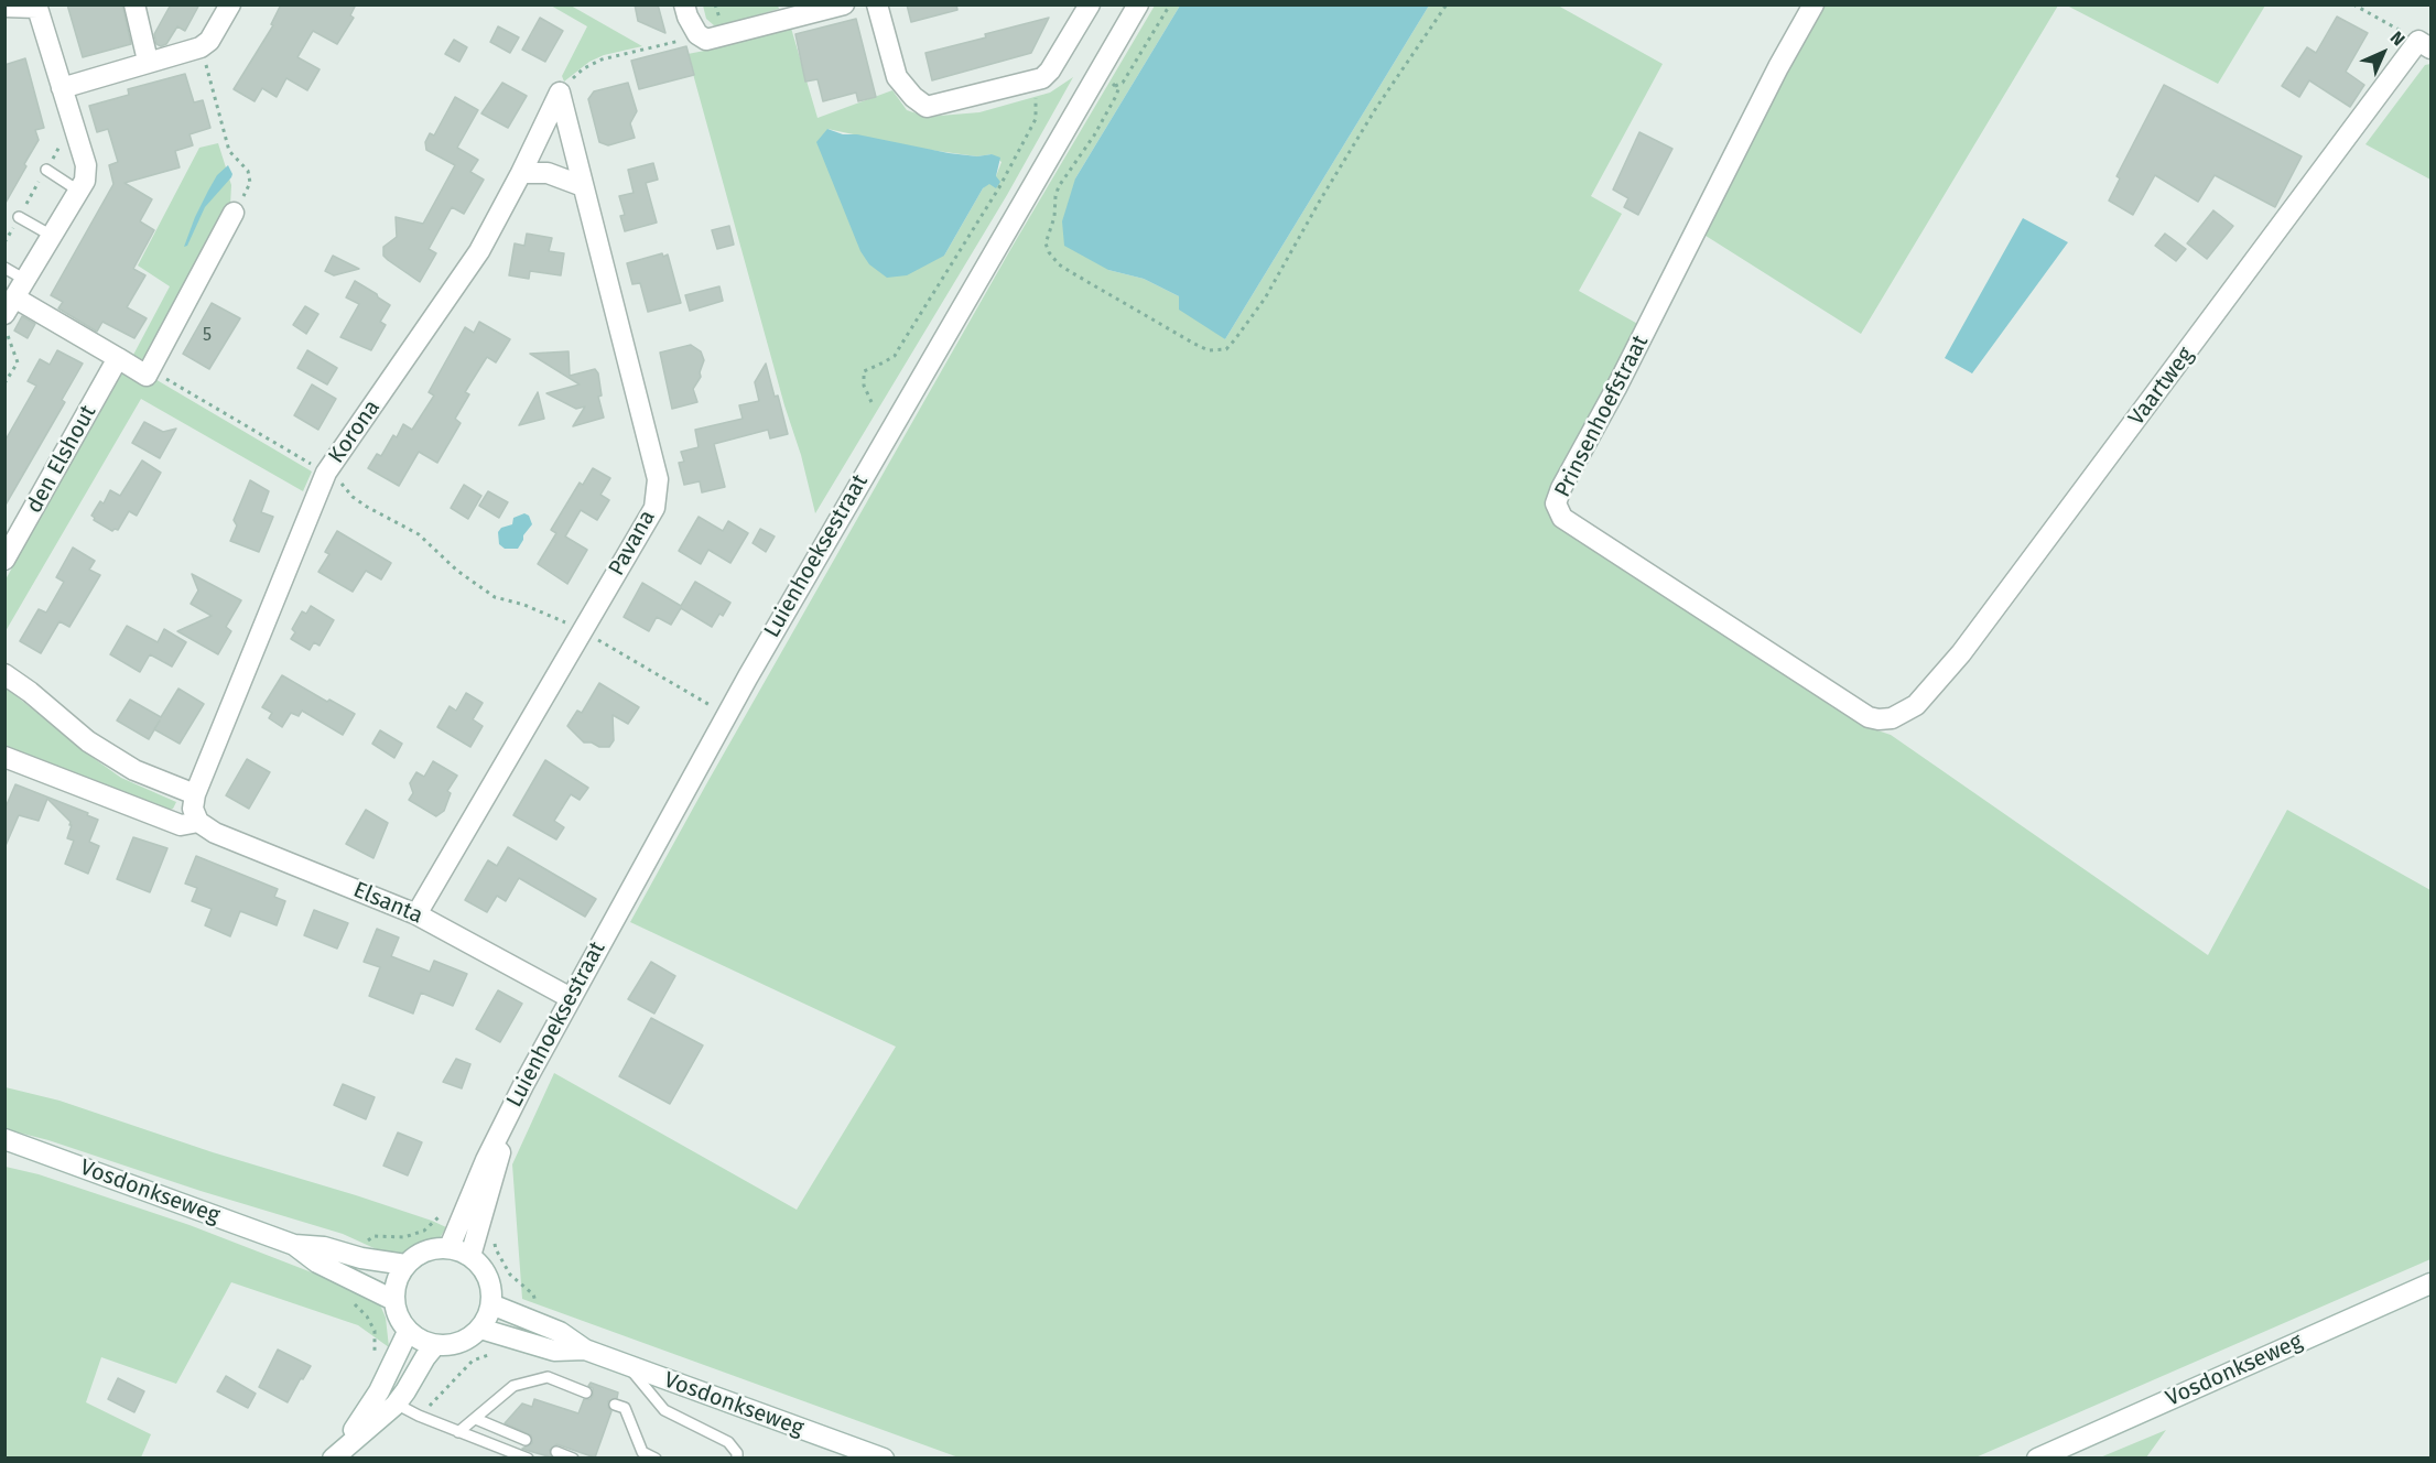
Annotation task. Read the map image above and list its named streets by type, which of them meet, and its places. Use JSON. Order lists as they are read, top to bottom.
{
  "streets": {
    "street": [
      "Vaartweg",
      "Prinsenhoefstraat",
      "Korona",
      "den Elshout",
      "Pavana",
      "Luienhoeksestraat",
      "Elsanta",
      "Vosdonkseweg"
    ]
  },
  "crossings": [
    ["Vaartweg", "Prinsenhoefstraat"],
    ["Korona", "Pavana"],
    ["Pavana", "Elsanta"],
    ["Luienhoeksestraat", "Elsanta"],
    ["Luienhoeksestraat", "Vosdonkseweg"]
  ],
  "house_numbers": ["5"],
  "north": "top right"
}
